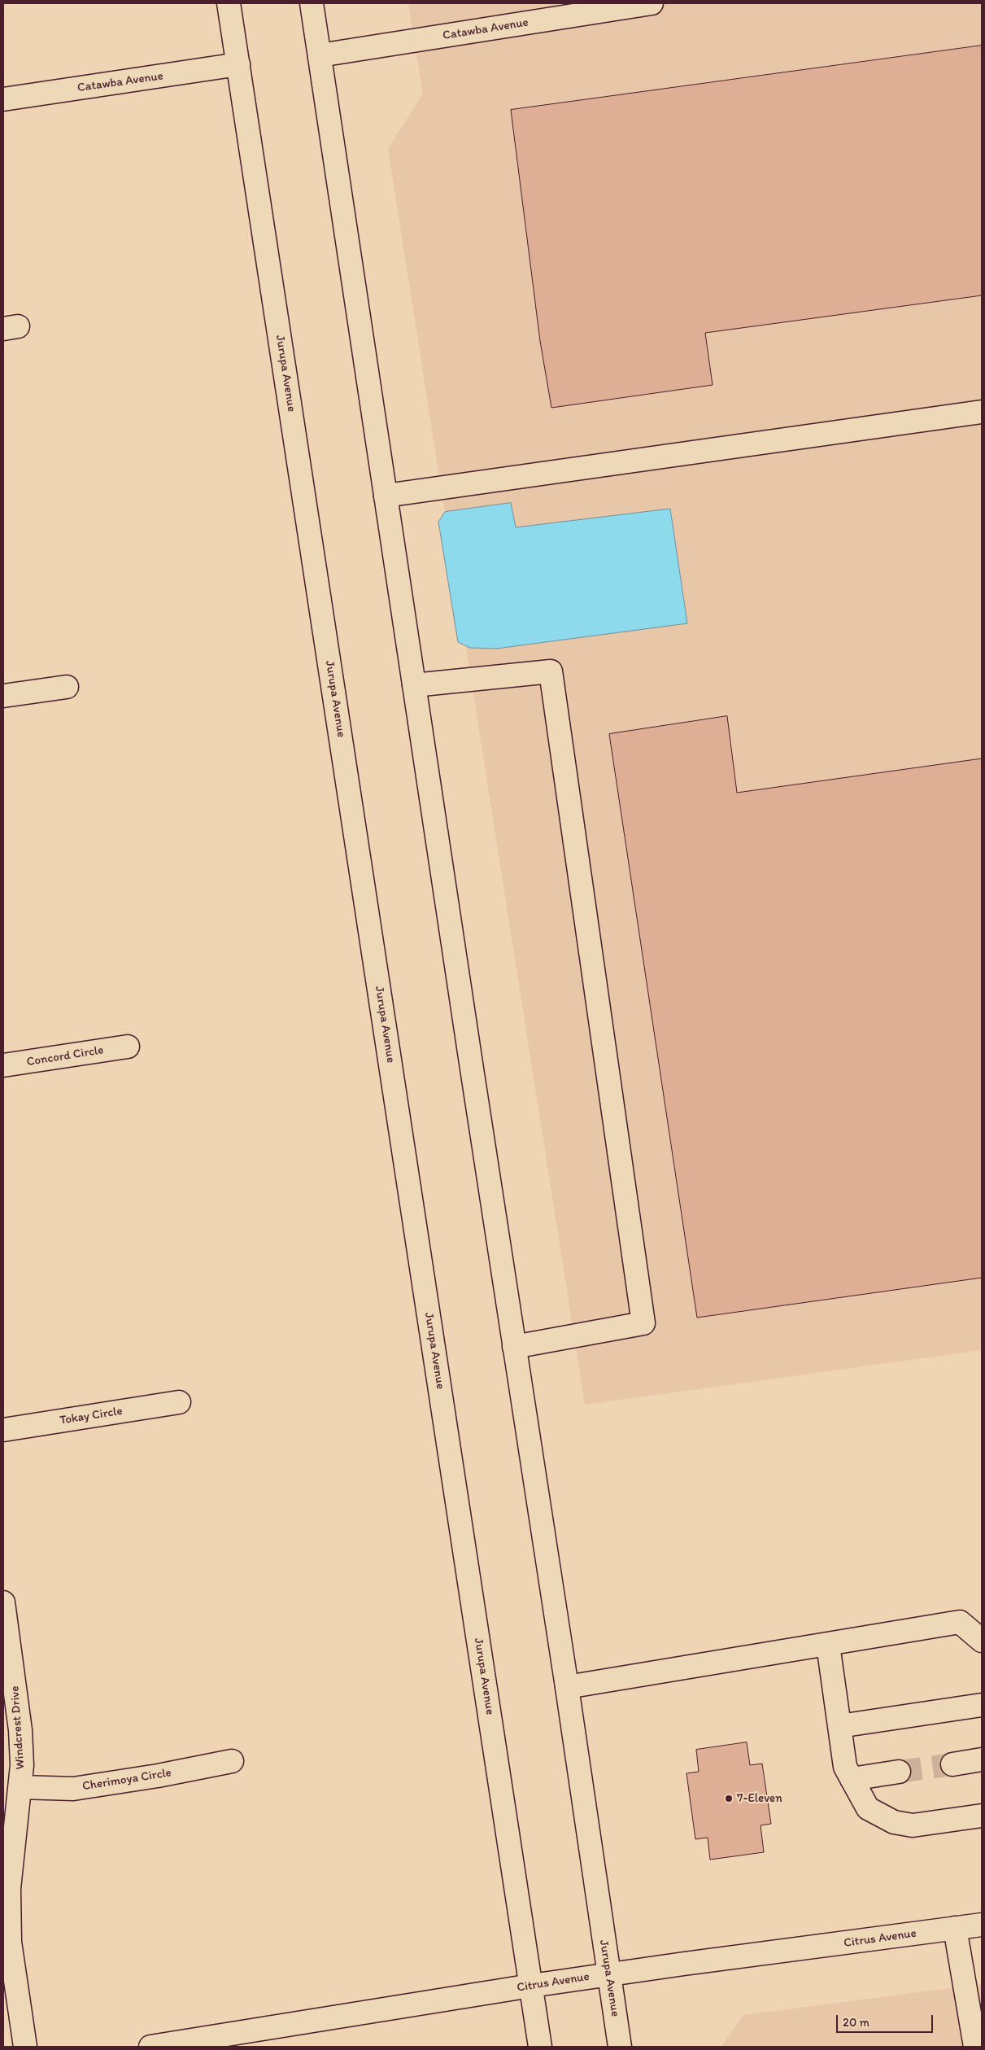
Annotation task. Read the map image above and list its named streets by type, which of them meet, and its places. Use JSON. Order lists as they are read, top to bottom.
{
  "streets": {
    "main road": [
      "Catawba Avenue",
      "Jurupa Avenue",
      "Concord Circle",
      "Tokay Circle",
      "Windcrest Drive",
      "Cherimoya Circle",
      "Citrus Avenue"
    ]
  },
  "crossings": [
    ["Catawba Avenue", "Jurupa Avenue"],
    ["Jurupa Avenue", "Citrus Avenue"],
    ["Windcrest Drive", "Cherimoya Circle"]
  ],
  "places": ["7-Eleven"],
  "scale_bar": "20 m"
}
